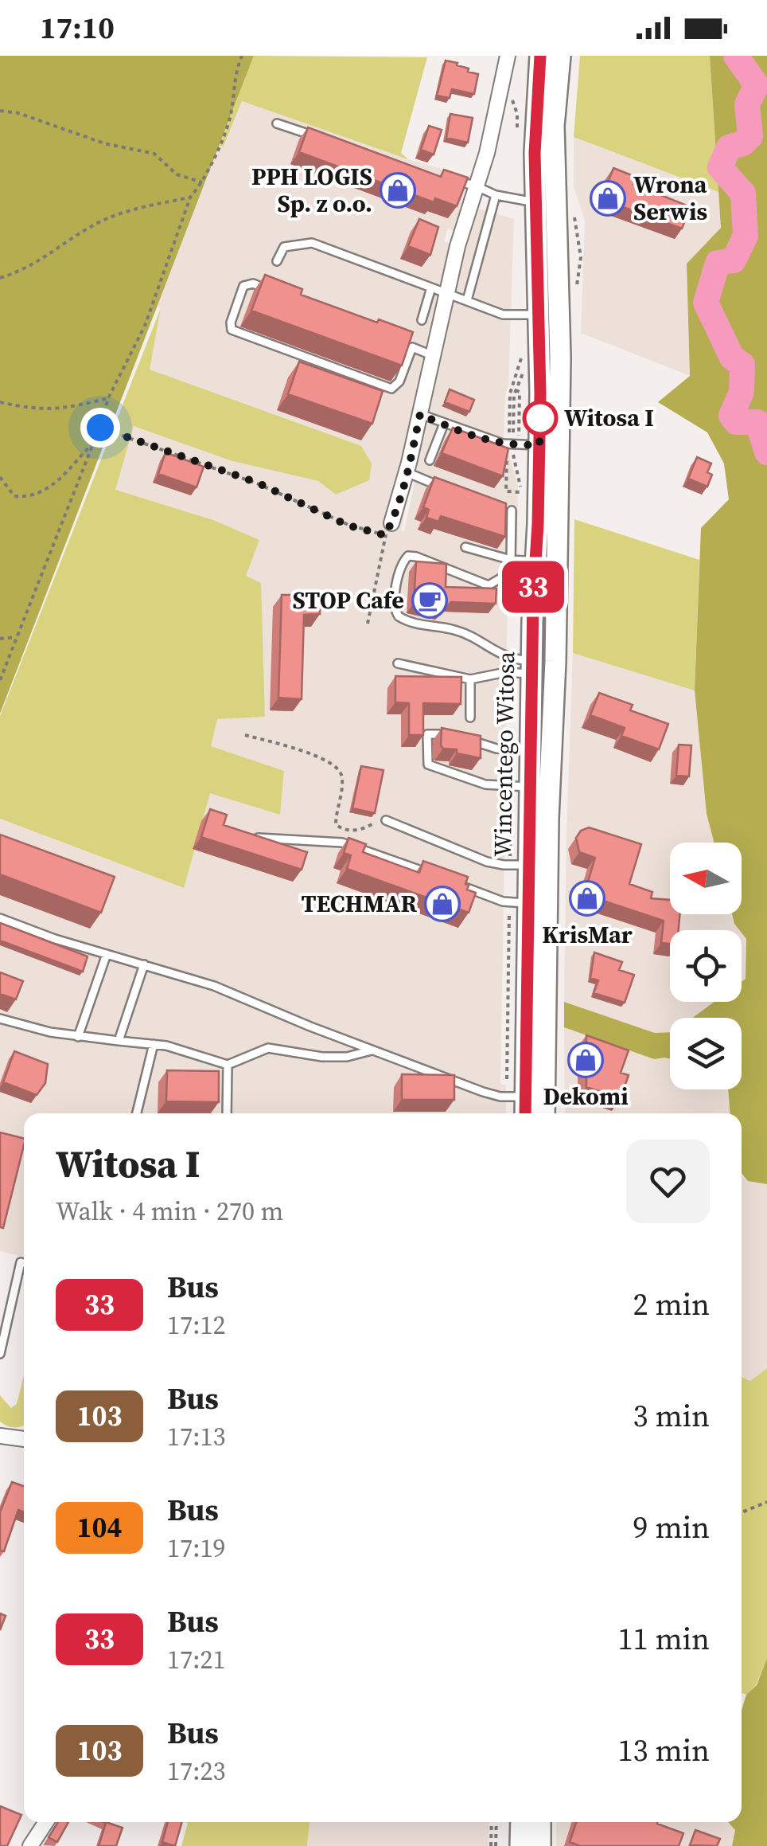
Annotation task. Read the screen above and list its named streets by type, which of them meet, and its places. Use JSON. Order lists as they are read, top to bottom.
{
  "streets": {
    "main road": ["Wincentego Witosa"]
  },
  "places": {
    "shop": [
      "PPH LOGIS Sp. z o.o.",
      "Wrona Serwis",
      "KrisMar",
      "TECHMAR",
      "Dekomi"
    ],
    "other": ["Witosa I"],
    "cafe": ["STOP Cafe"]
  },
  "lines": ["bus line 33"],
  "north": "left",
  "page": {
    "status": "17:10",
    "on_map": "33",
    "heading": ["Witosa I", "Walk · 4 min · 270 m"],
    "list": [
      {
        "mark": "33",
        "name": "Bus",
        "note": "17:12",
        "value": "2 min"
      },
      {
        "mark": "103",
        "name": "Bus",
        "note": "17:13",
        "value": "3 min"
      },
      {
        "mark": "104",
        "name": "Bus",
        "note": "17:19",
        "value": "9 min"
      },
      {
        "mark": "33",
        "name": "Bus",
        "note": "17:21",
        "value": "11 min"
      },
      {
        "mark": "103",
        "name": "Bus",
        "note": "17:23",
        "value": "13 min"
      }
    ]
  }
}
